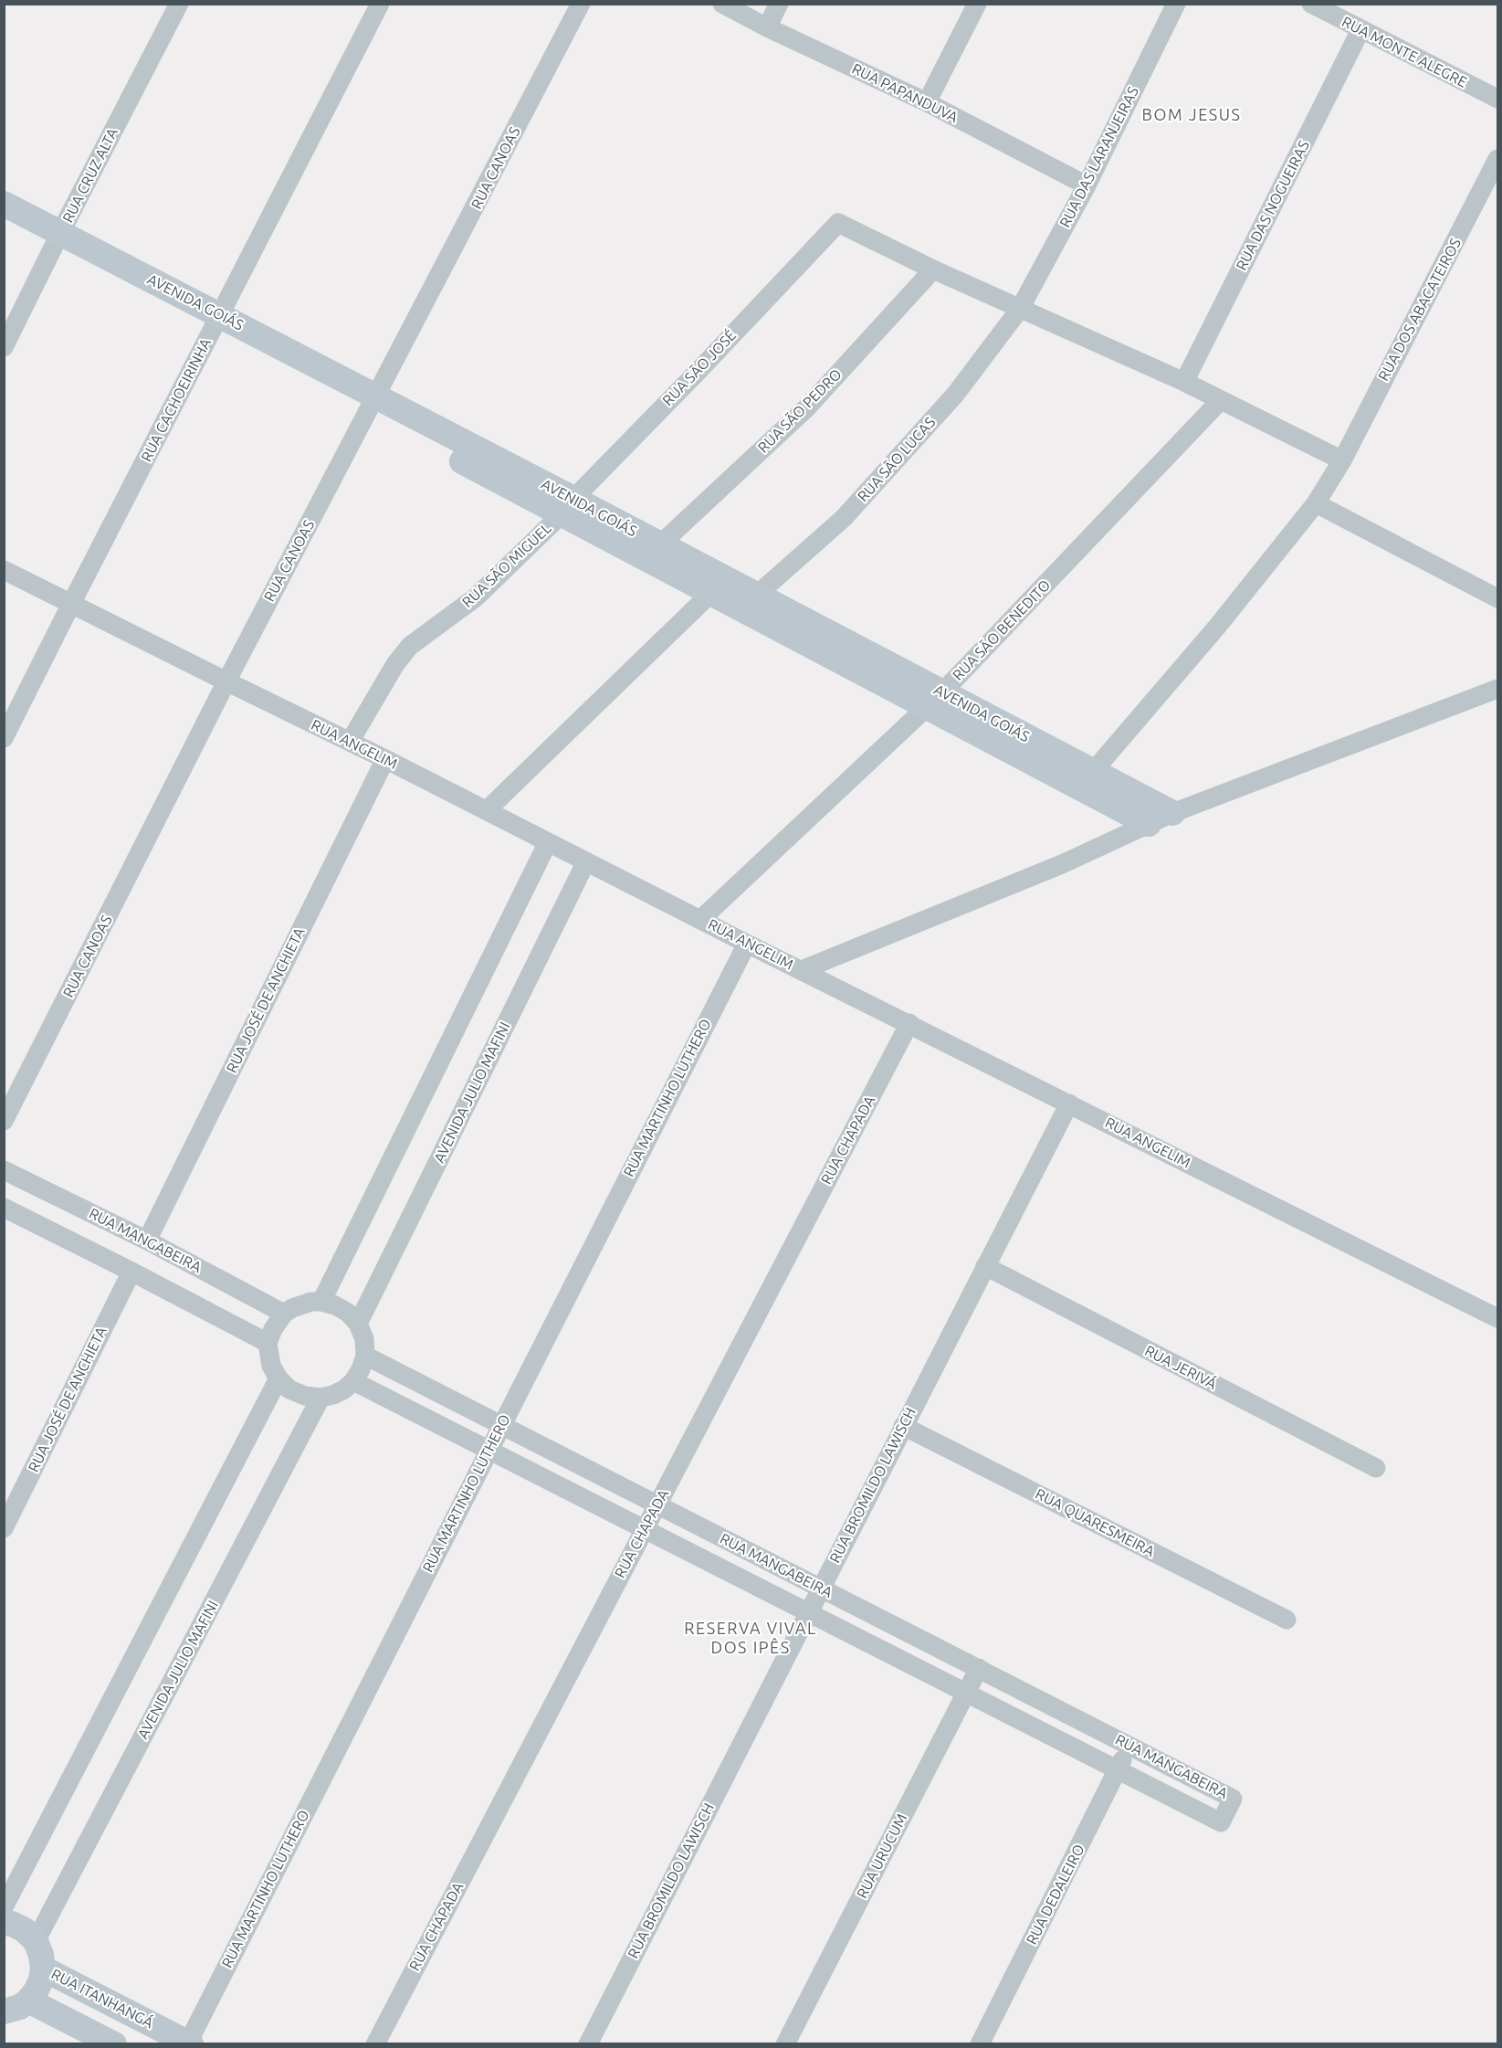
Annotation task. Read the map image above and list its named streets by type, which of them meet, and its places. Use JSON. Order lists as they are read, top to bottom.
{
  "streets": {
    "street": [
      "RUA MONTE ALEGRE",
      "RUA PAPANDUVA",
      "RUA DAS LARANJEIRAS",
      "RUA CANOAS",
      "RUA CRUZ ALTA",
      "RUA DAS NOGUEIRAS",
      "AVENIDA GOIÁS",
      "RUA DOS ABACATEIROS",
      "RUA SÃO JOSÉ",
      "RUA CACHOEIRINHA",
      "RUA SÃO PEDRO",
      "RUA SÃO LUCAS",
      "RUA SÃO MIGUEL",
      "RUA SÃO BENEDITO",
      "RUA ANGELIM",
      "RUA JOSÉ DE ANCHIETA",
      "AVENIDA JULIO MAFINI",
      "RUA MARTINHO LUTHERO",
      "RUA CHAPADA",
      "RUA MANGABEIRA",
      "RUA JERIVÁ",
      "RUA BROMILDO LAWISCH",
      "RUA QUARESMEIRA",
      "RUA URUCUM",
      "RUA DEDALEIRO",
      "RUA ITANHANGÁ"
    ]
  },
  "crossings": [
    ["RUA MONTE ALEGRE", "RUA DAS NOGUEIRAS"],
    ["RUA PAPANDUVA", "RUA DAS LARANJEIRAS"],
    ["RUA DAS LARANJEIRAS", "RUA SÃO LUCAS"],
    ["RUA CANOAS", "AVENIDA GOIÁS"],
    ["RUA CANOAS", "RUA ANGELIM"],
    ["RUA CRUZ ALTA", "AVENIDA GOIÁS"],
    ["AVENIDA GOIÁS", "RUA DOS ABACATEIROS"],
    ["AVENIDA GOIÁS", "RUA SÃO JOSÉ"],
    ["AVENIDA GOIÁS", "RUA CACHOEIRINHA"],
    ["AVENIDA GOIÁS", "RUA SÃO PEDRO"],
    ["AVENIDA GOIÁS", "RUA SÃO LUCAS"],
    ["AVENIDA GOIÁS", "RUA SÃO MIGUEL"],
    ["AVENIDA GOIÁS", "RUA SÃO BENEDITO"],
    ["RUA SÃO JOSÉ", "RUA SÃO PEDRO"],
    ["RUA SÃO JOSÉ", "RUA SÃO MIGUEL"],
    ["RUA CACHOEIRINHA", "RUA ANGELIM"],
    ["RUA SÃO MIGUEL", "RUA ANGELIM"],
    ["RUA SÃO BENEDITO", "RUA ANGELIM"],
    ["RUA ANGELIM", "RUA JOSÉ DE ANCHIETA"],
    ["RUA ANGELIM", "AVENIDA JULIO MAFINI"],
    ["RUA ANGELIM", "RUA MARTINHO LUTHERO"],
    ["RUA ANGELIM", "RUA CHAPADA"],
    ["RUA ANGELIM", "RUA BROMILDO LAWISCH"],
    ["RUA JOSÉ DE ANCHIETA", "RUA MANGABEIRA"],
    ["AVENIDA JULIO MAFINI", "RUA MANGABEIRA"],
    ["RUA MARTINHO LUTHERO", "RUA MANGABEIRA"],
    ["RUA MARTINHO LUTHERO", "RUA ITANHANGÁ"],
    ["RUA CHAPADA", "RUA MANGABEIRA"],
    ["RUA MANGABEIRA", "RUA BROMILDO LAWISCH"],
    ["RUA MANGABEIRA", "RUA URUCUM"],
    ["RUA MANGABEIRA", "RUA DEDALEIRO"],
    ["RUA JERIVÁ", "RUA BROMILDO LAWISCH"],
    ["RUA BROMILDO LAWISCH", "RUA QUARESMEIRA"]
  ],
  "districts": ["BOM JESUS", "RESERVA VIVAL DOS IPÊS"]
}
